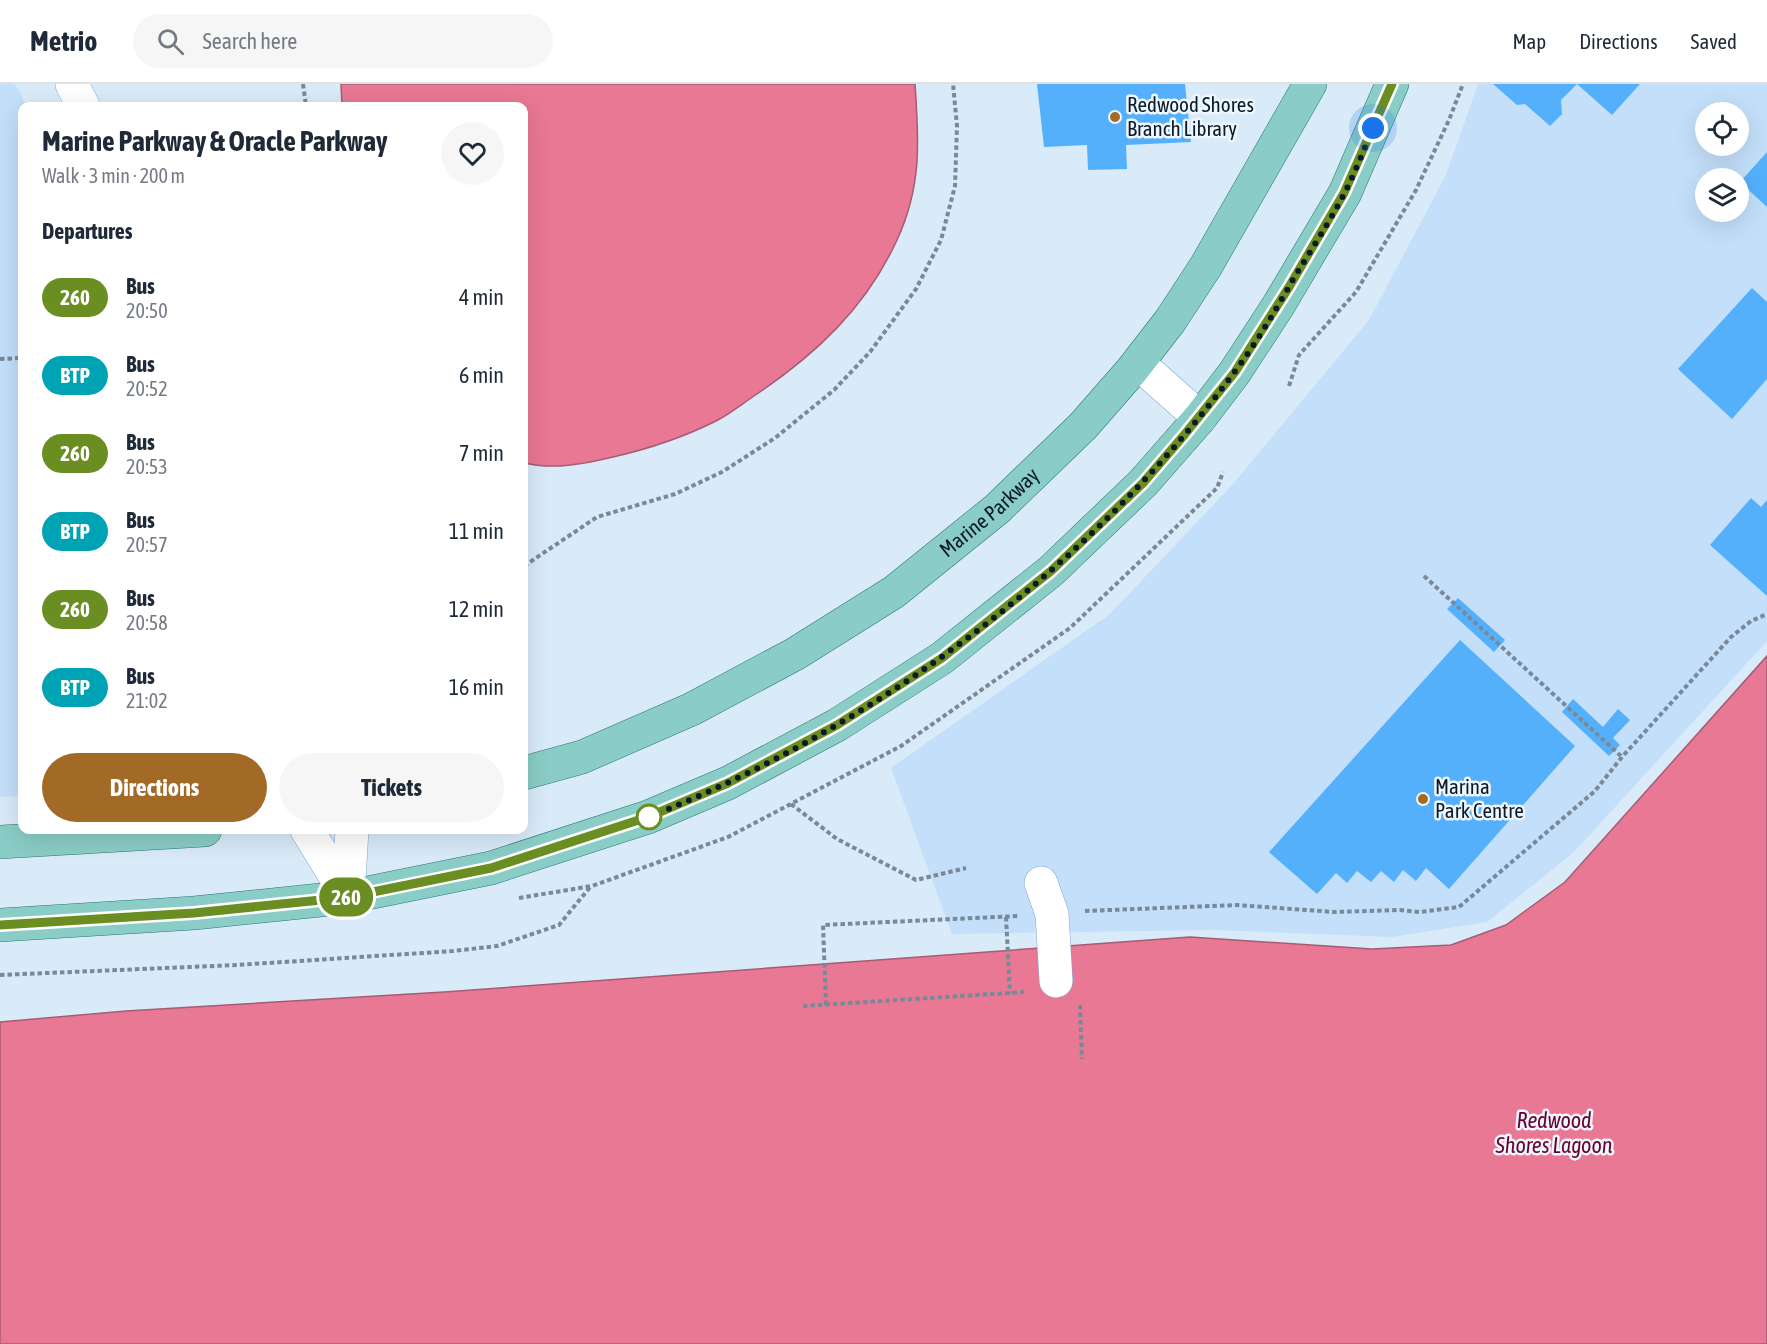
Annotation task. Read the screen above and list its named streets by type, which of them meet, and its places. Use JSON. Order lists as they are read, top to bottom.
{
  "streets": {
    "main road": ["Marine Parkway"]
  },
  "water": ["Redwood Shores Lagoon"],
  "places": ["Redwood Shores Branch Library", "Marina Park Centre"],
  "lines": ["bus line 260"],
  "page": {
    "header": "Metrio",
    "search": "Search here",
    "nav": ["Map", "Directions", "Saved"],
    "on_map": "260",
    "heading": [
      ["Marine Parkway & Oracle Parkway", "Walk · 3 min · 200 m"],
      "Departures"
    ],
    "list": [
      {
        "mark": "260",
        "name": "Bus",
        "note": "20:50",
        "value": "4 min"
      },
      {
        "mark": "BTP",
        "name": "Bus",
        "note": "20:52",
        "value": "6 min"
      },
      {
        "mark": "260",
        "name": "Bus",
        "note": "20:53",
        "value": "7 min"
      },
      {
        "mark": "BTP",
        "name": "Bus",
        "note": "20:57",
        "value": "11 min"
      },
      {
        "mark": "260",
        "name": "Bus",
        "note": "20:58",
        "value": "12 min"
      },
      {
        "mark": "BTP",
        "name": "Bus",
        "note": "21:02",
        "value": "16 min"
      }
    ],
    "buttons": ["Directions", "Tickets"]
  }
}
